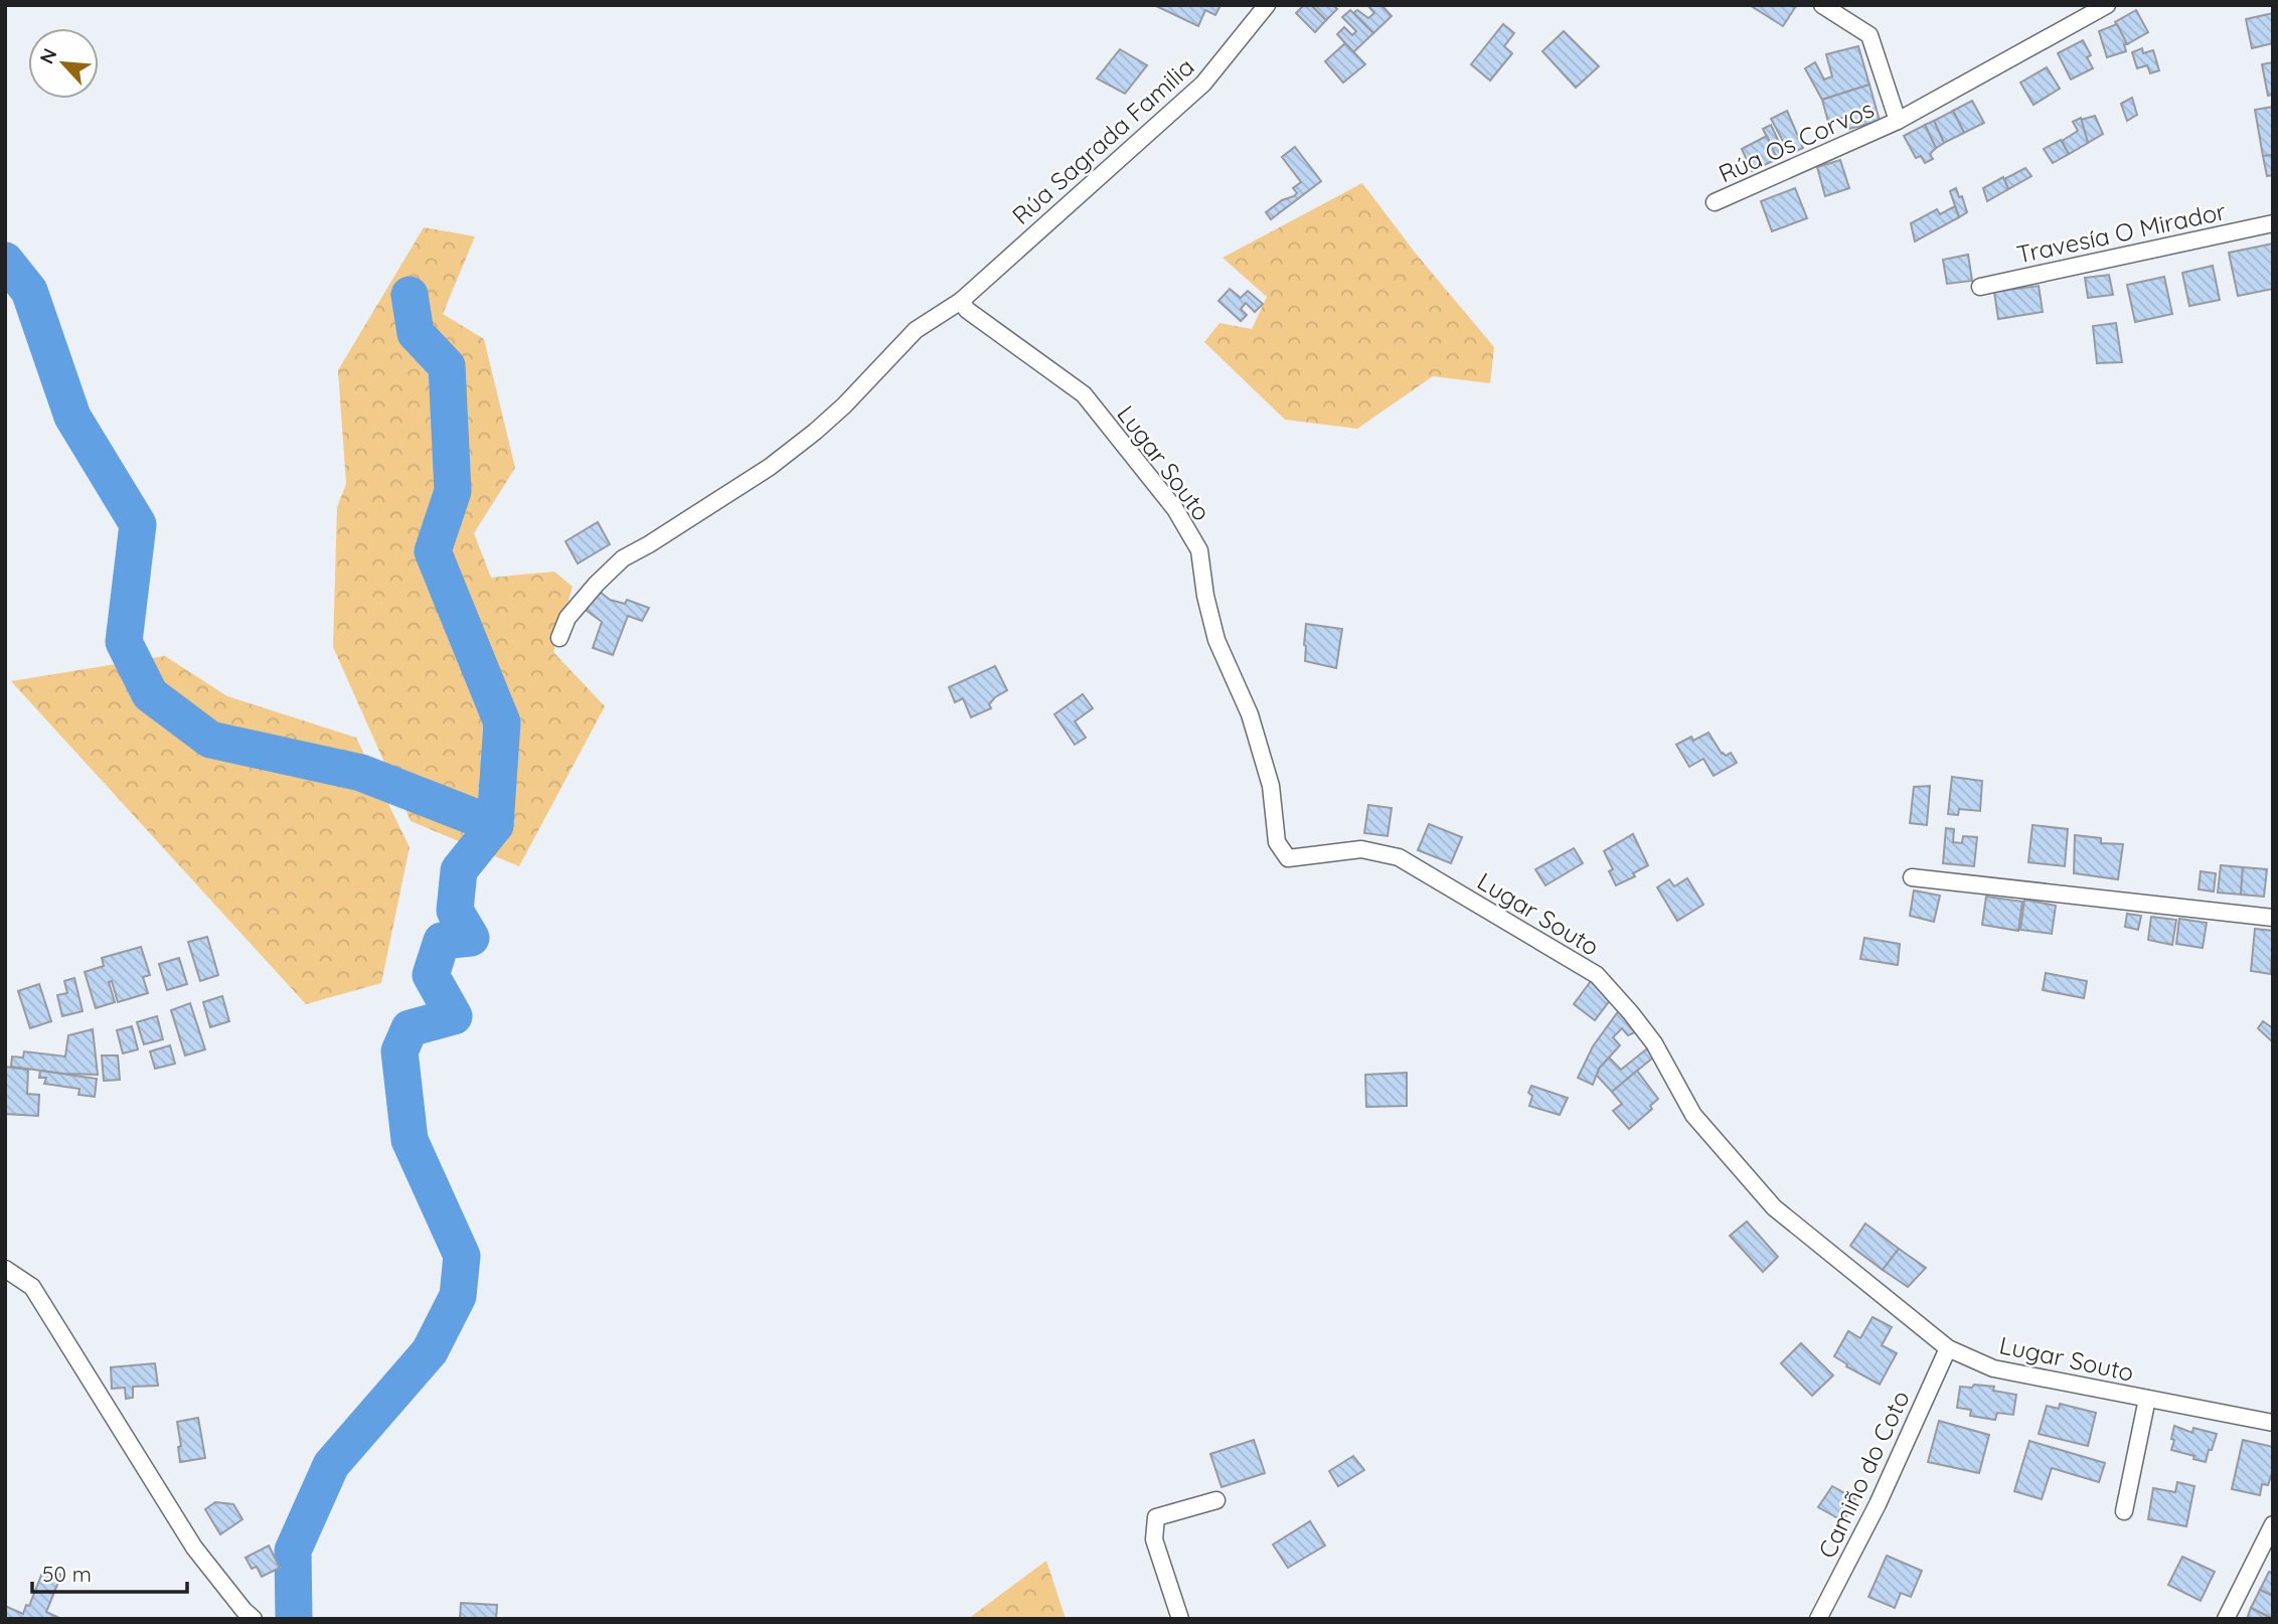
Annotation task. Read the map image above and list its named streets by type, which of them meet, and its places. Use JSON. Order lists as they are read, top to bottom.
{
  "streets": {
    "street": [
      "Rúa Sagrada Familia",
      "Rúa Os Corvos",
      "Travesía O Mirador",
      "Lugar Souto",
      "Camiño do Coto"
    ]
  },
  "crossings": [
    ["Rúa Sagrada Familia", "Lugar Souto"],
    ["Lugar Souto", "Camiño do Coto"]
  ],
  "scale_bar": "50 m",
  "north": "top left"
}
